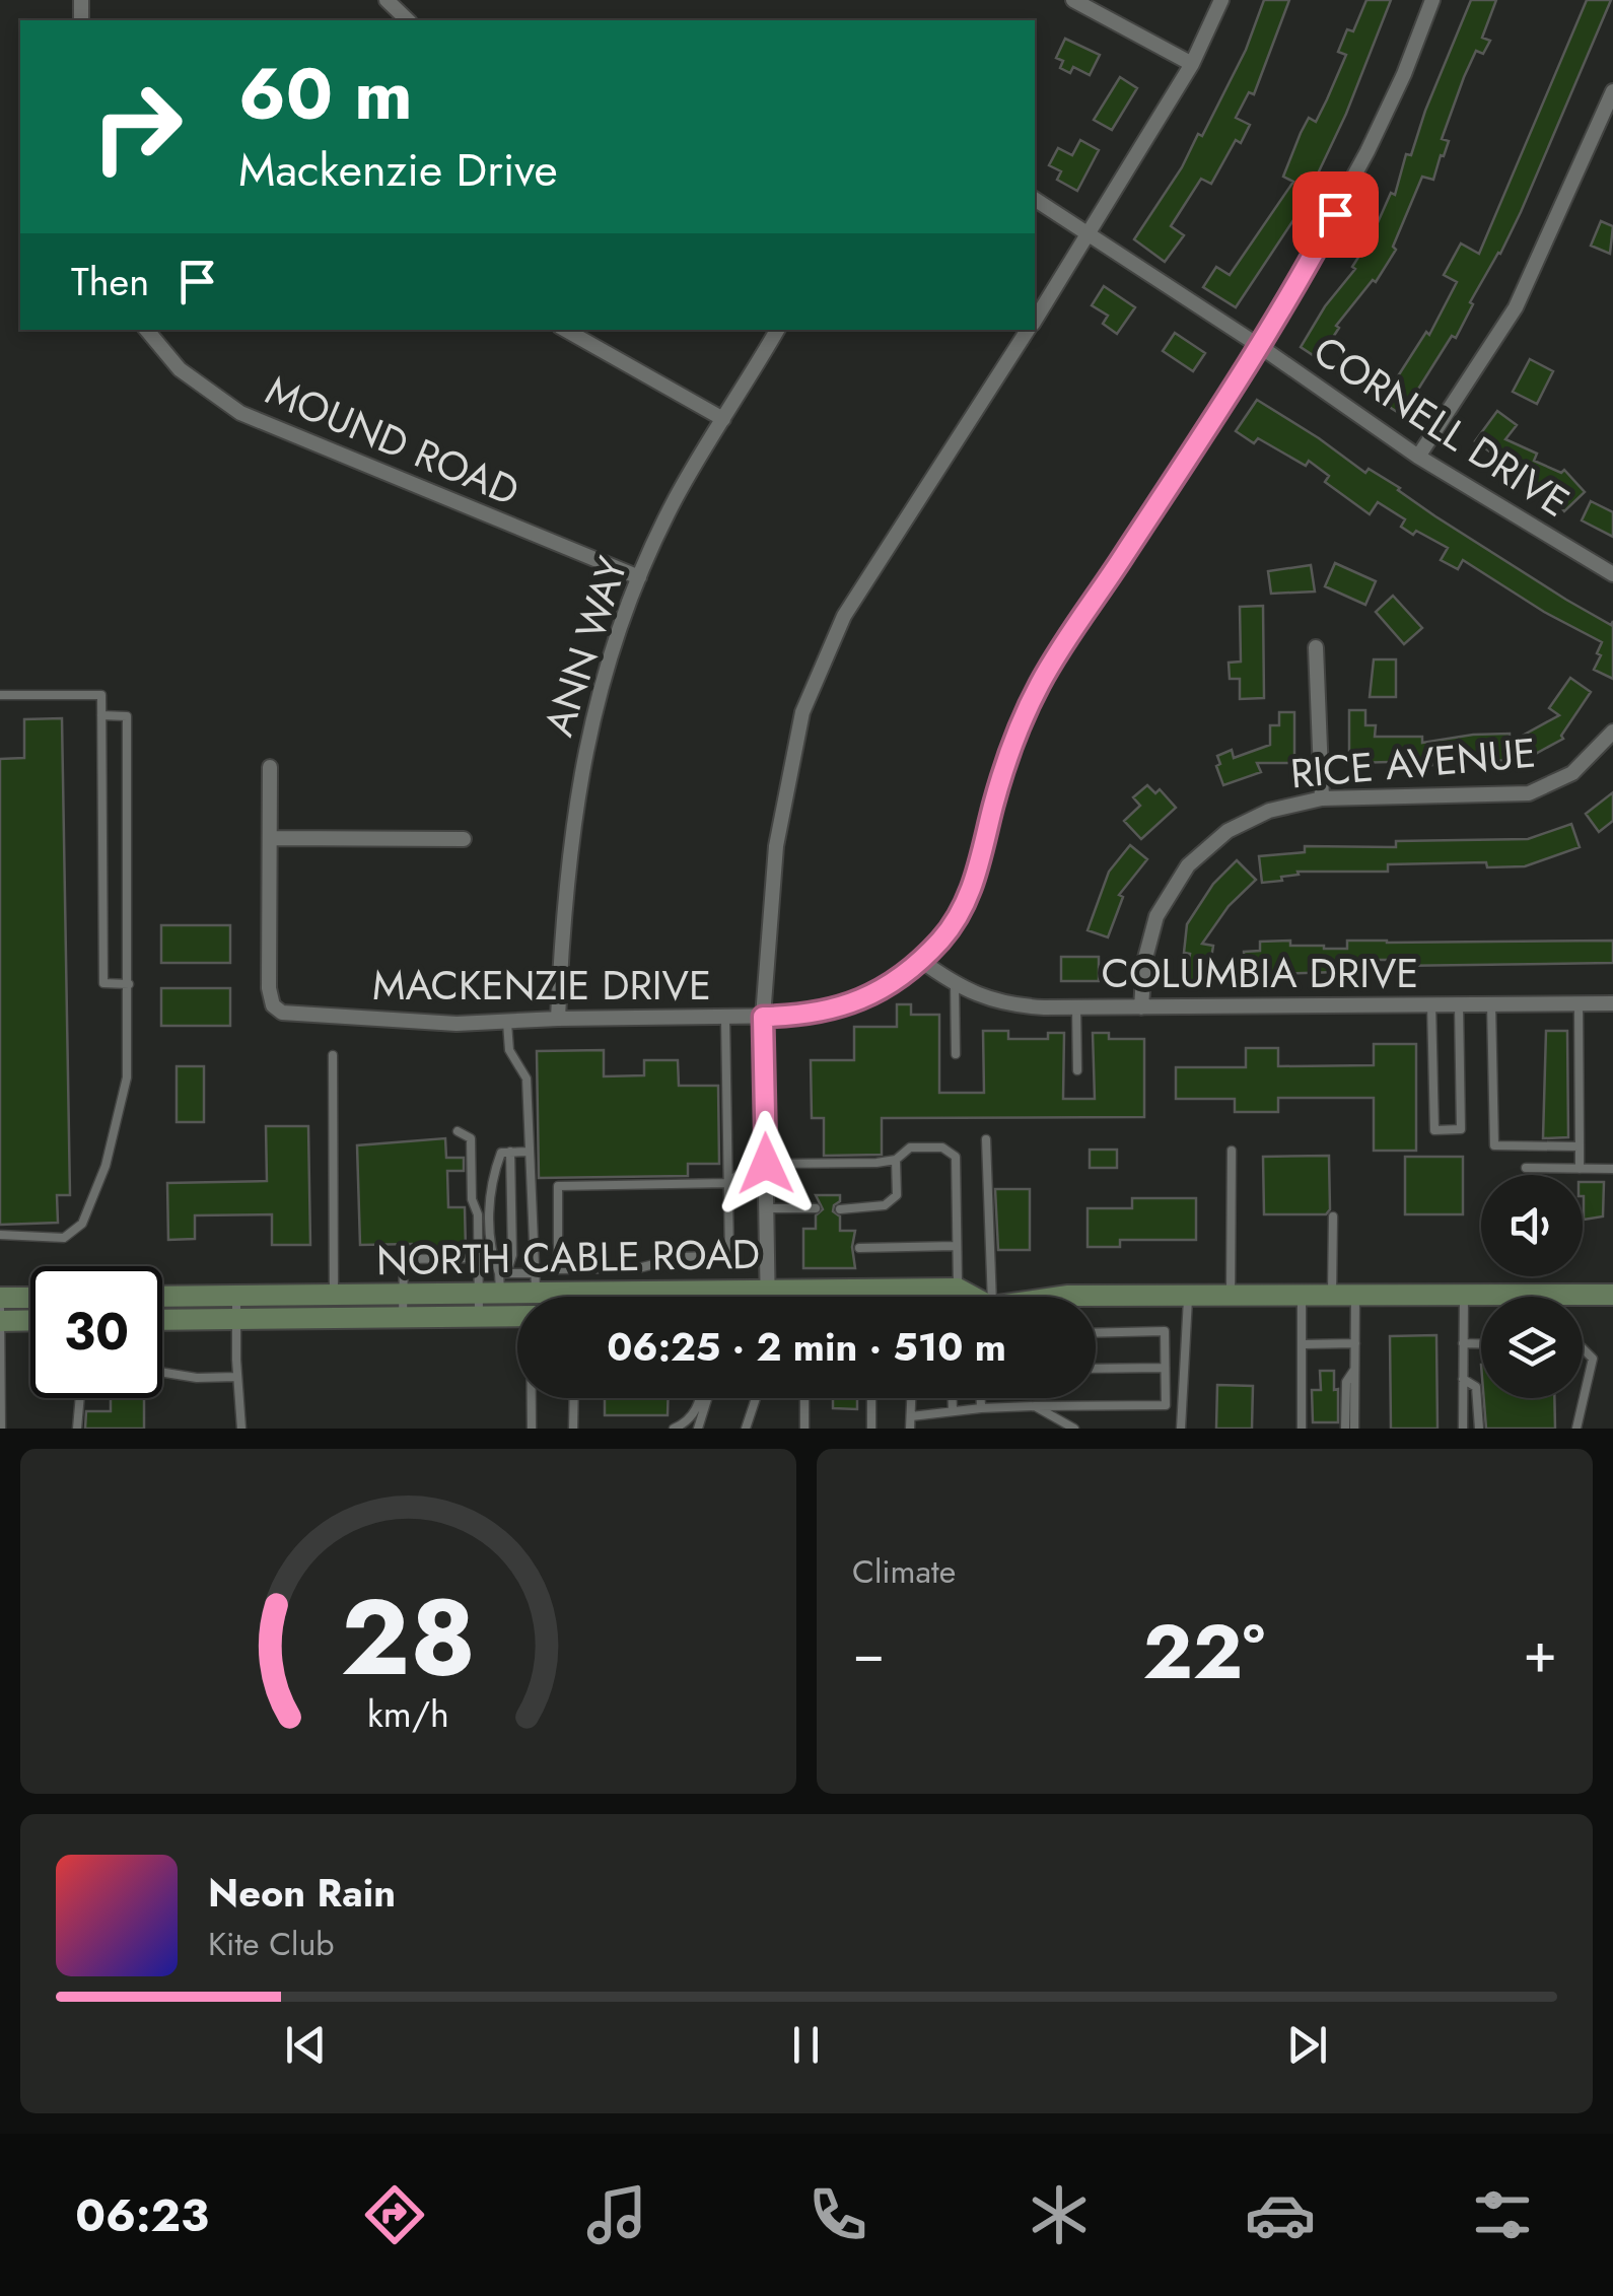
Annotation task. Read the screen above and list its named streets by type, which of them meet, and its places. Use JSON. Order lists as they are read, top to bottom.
{
  "streets": {
    "street": [
      "CORNELL DRIVE",
      "MOUND ROAD",
      "ANN WAY",
      "RICE AVENUE",
      "COLUMBIA DRIVE",
      "MACKENZIE DRIVE",
      "NORTH CABLE ROAD"
    ]
  },
  "crossings": [
    ["CORNELL DRIVE", "MACKENZIE DRIVE"],
    ["MOUND ROAD", "ANN WAY"],
    ["ANN WAY", "MACKENZIE DRIVE"],
    ["RICE AVENUE", "COLUMBIA DRIVE"],
    ["COLUMBIA DRIVE", "MACKENZIE DRIVE"]
  ],
  "page": {
    "turn": ["60 m", "Mackenzie Drive"],
    "then": "Then",
    "limit": "30",
    "trip": "06:25 · 2 min · 510 m",
    "tile": "Climate",
    "heat": ["−", "22°", "+"],
    "song": ["Neon Rain", "Kite Club"],
    "tabs": "06:23",
    "gauge": ["28", "km/h"]
  }
}
